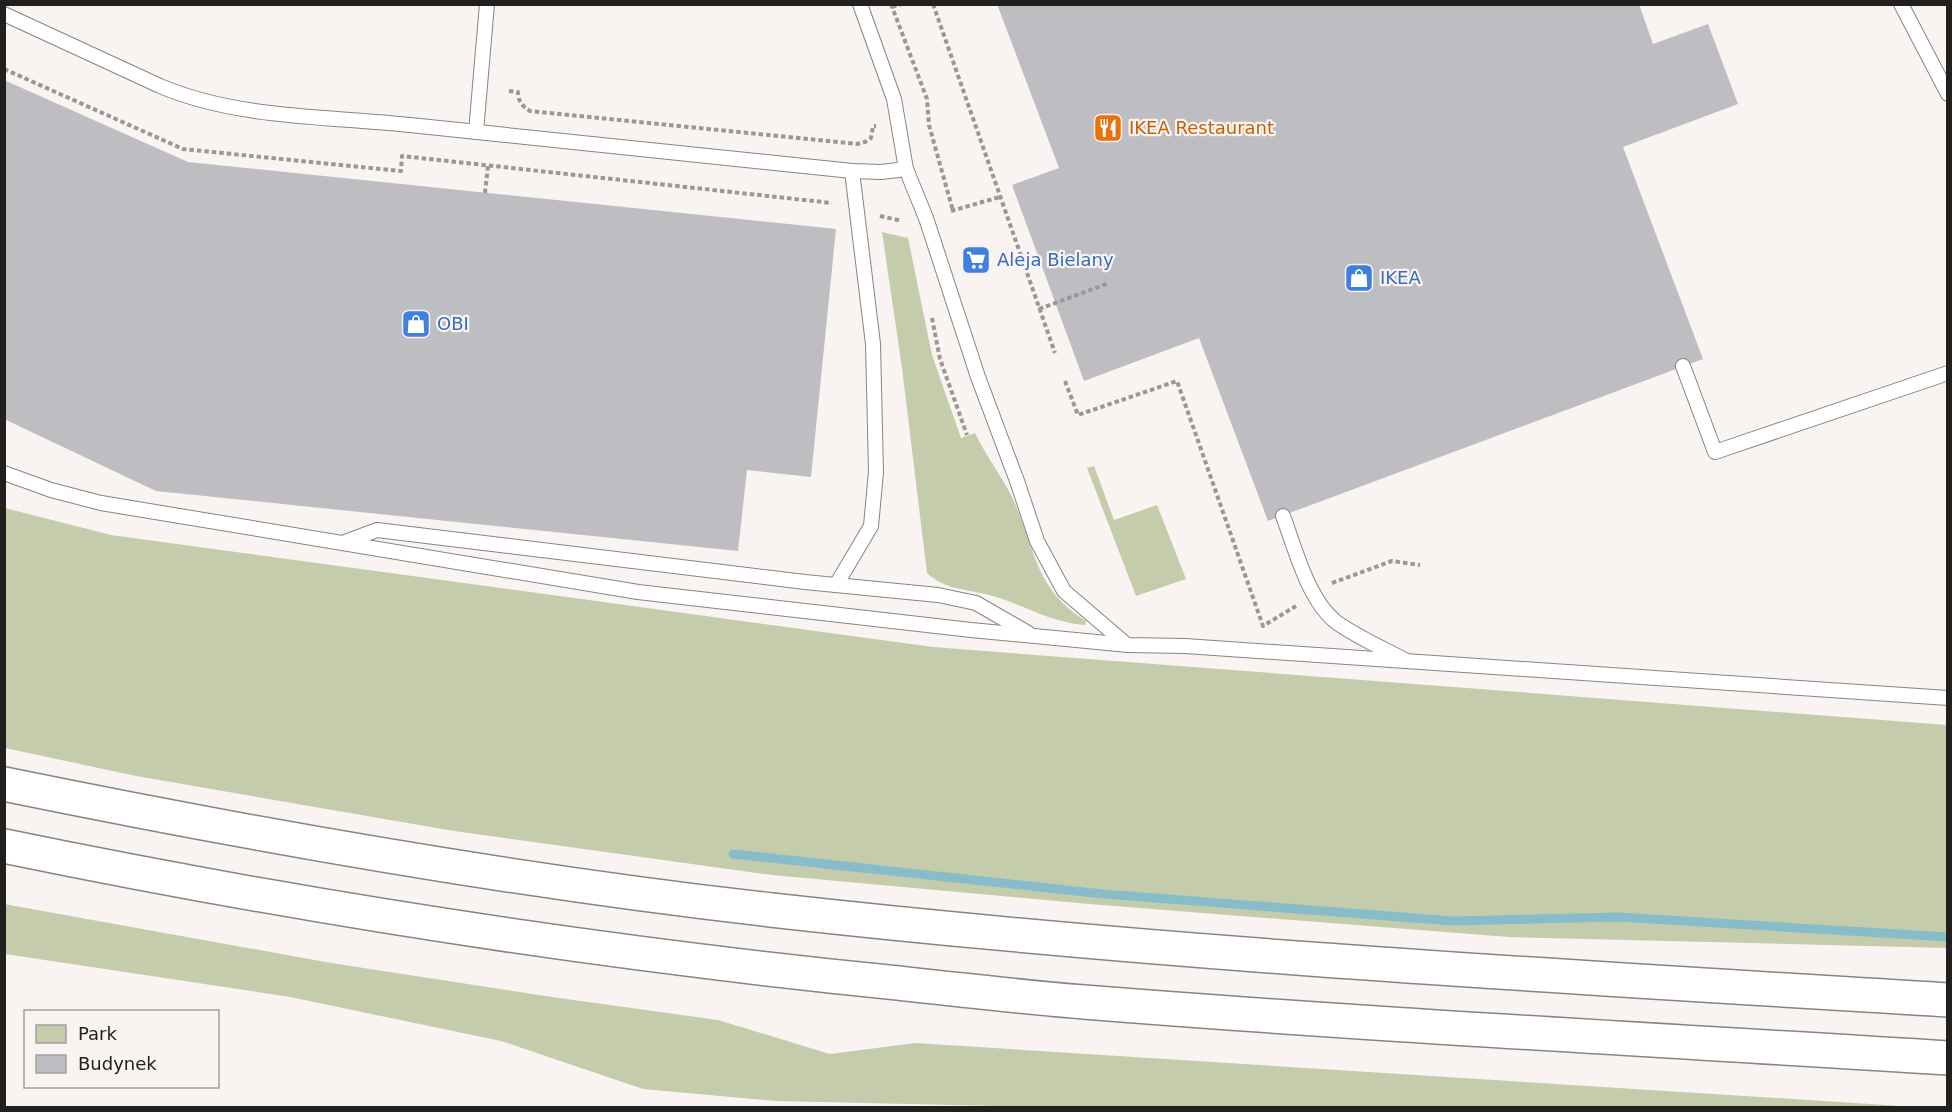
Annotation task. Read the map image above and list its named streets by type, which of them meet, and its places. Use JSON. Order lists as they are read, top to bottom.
{
  "places": {
    "restaurant": ["IKEA Restaurant"],
    "supermarket": ["Aleja Bielany"],
    "shop": ["IKEA", "OBI"]
  },
  "legend": ["Park", "Budynek"]
}
